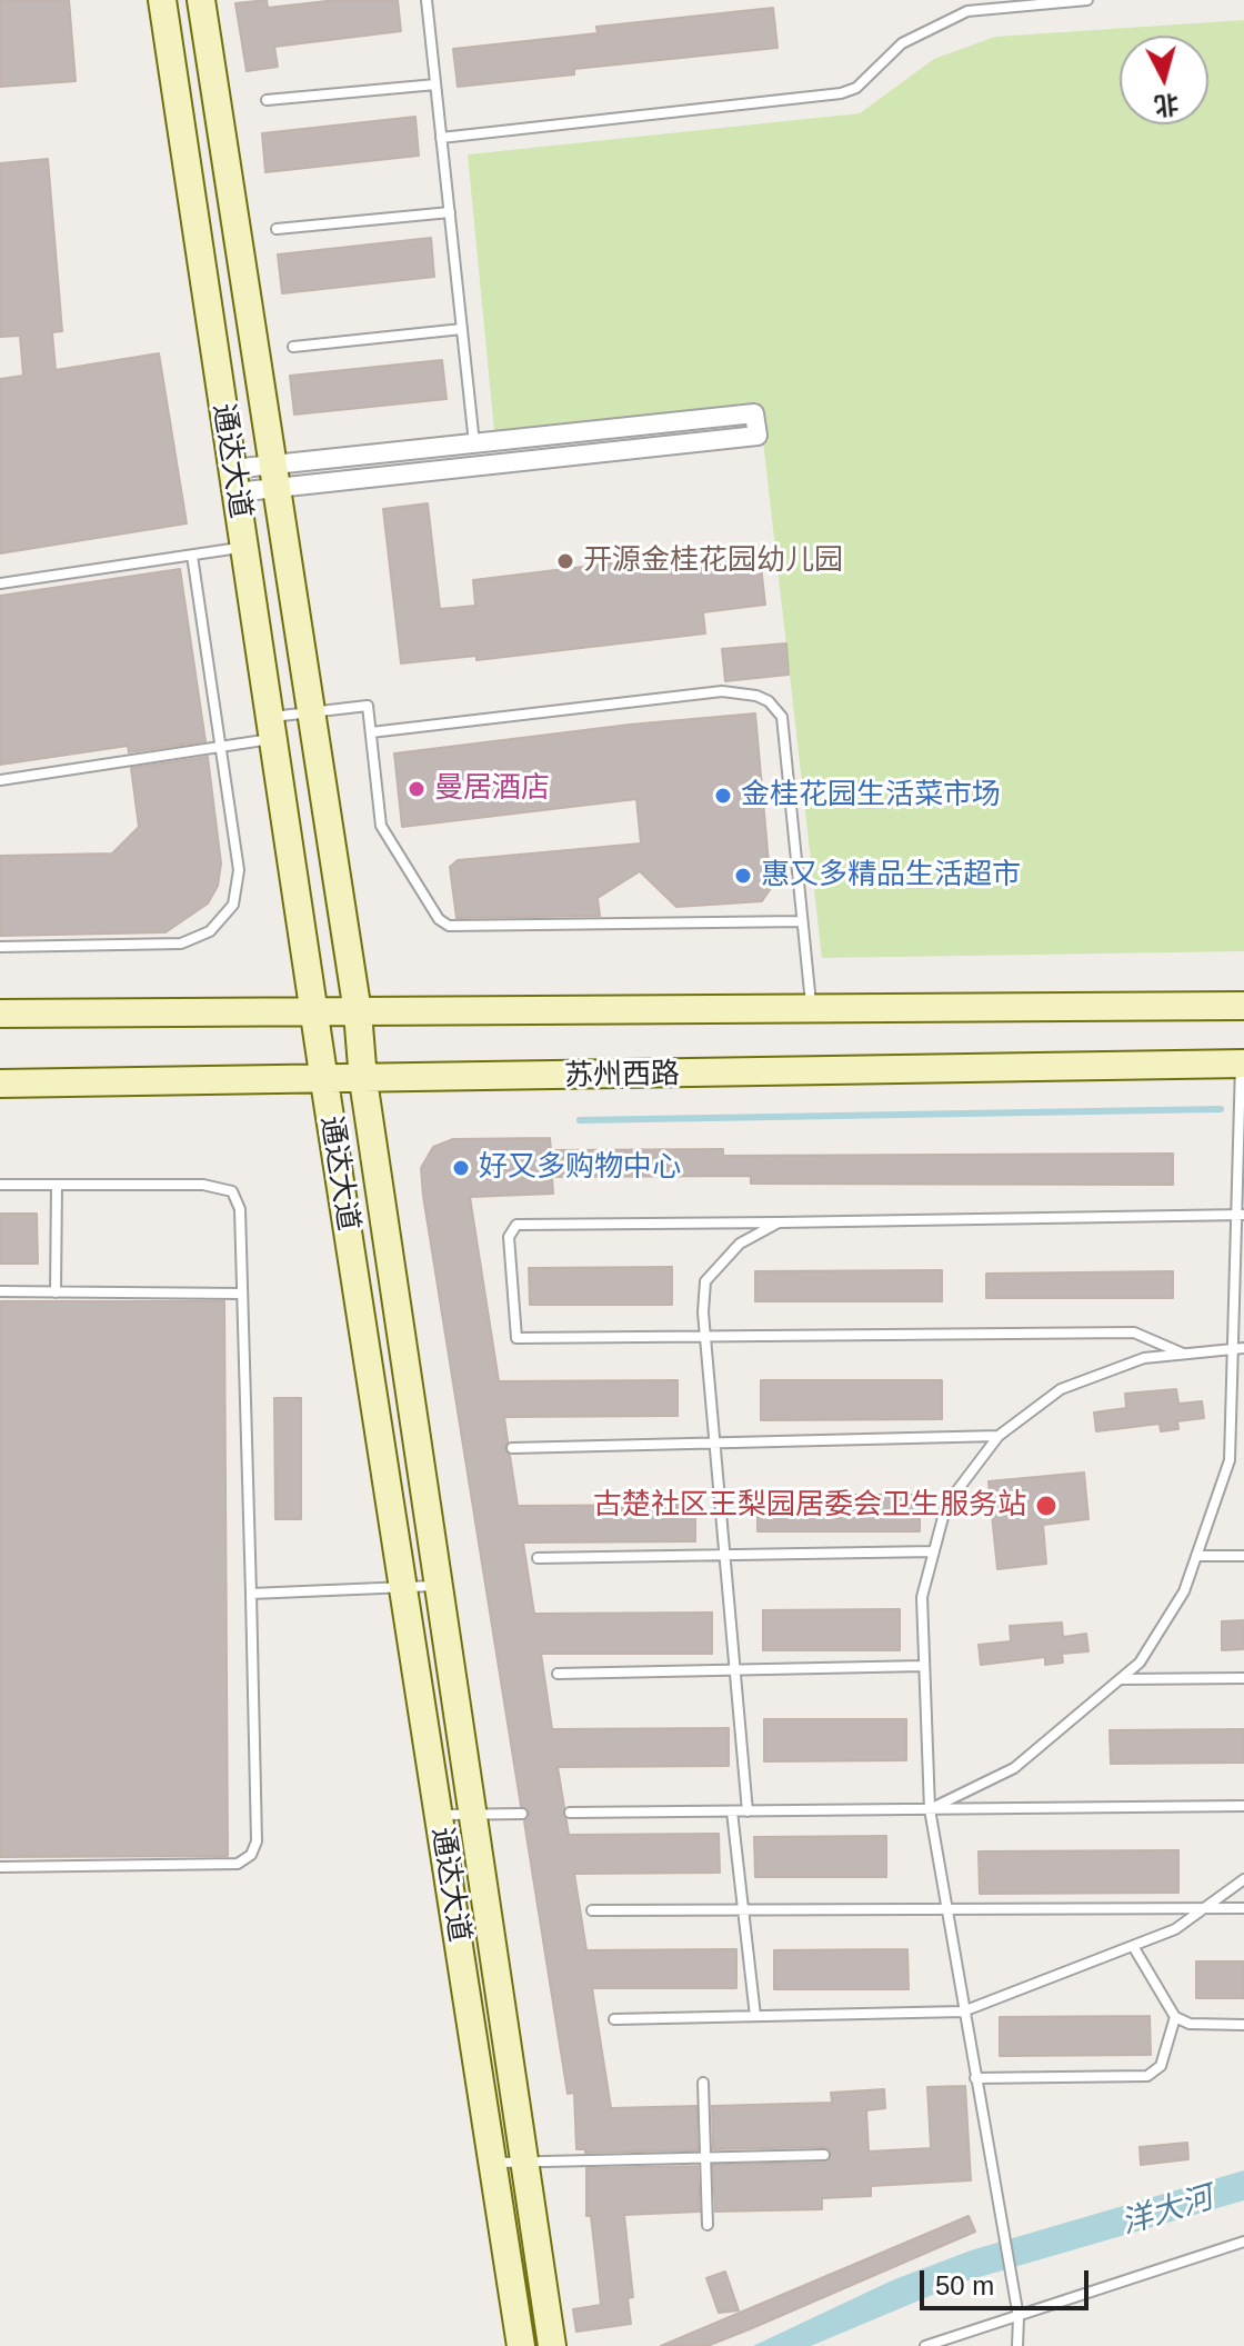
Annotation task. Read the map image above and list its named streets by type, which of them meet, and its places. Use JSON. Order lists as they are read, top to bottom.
{
  "streets": {
    "main road": ["通达大道", "苏州西路"]
  },
  "crossings": [
    ["通达大道", "苏州西路"]
  ],
  "water": ["洋大河"],
  "places": [
    "开源金桂花园幼儿园",
    "曼居酒店",
    "金桂花园生活菜市场",
    "惠又多精品生活超市",
    "好又多购物中心",
    "古楚社区王梨园居委会卫生服务站"
  ],
  "scale_bar": "50 m",
  "north": "bottom"
}
